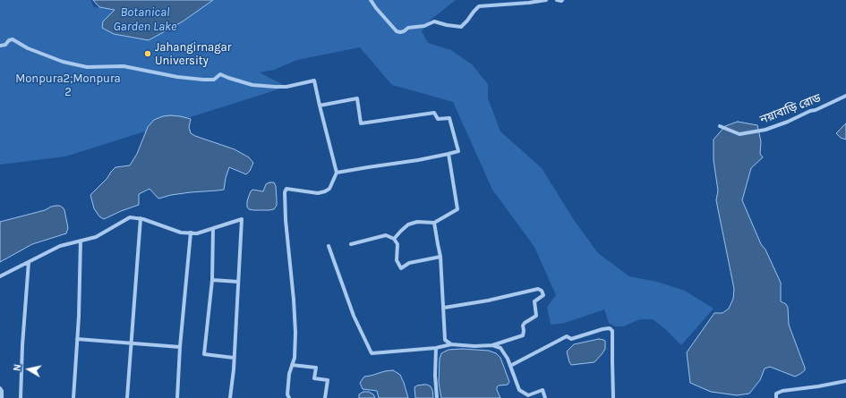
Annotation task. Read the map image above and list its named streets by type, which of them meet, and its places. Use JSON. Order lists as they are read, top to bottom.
{
  "streets": {
    "street": ["নয়াবাড়ি রোড"]
  },
  "water": ["Botanical Garden Lake"],
  "parks": ["Monpura2;Monpura 2"],
  "places": ["Jahangirnagar University"],
  "north": "left"
}
